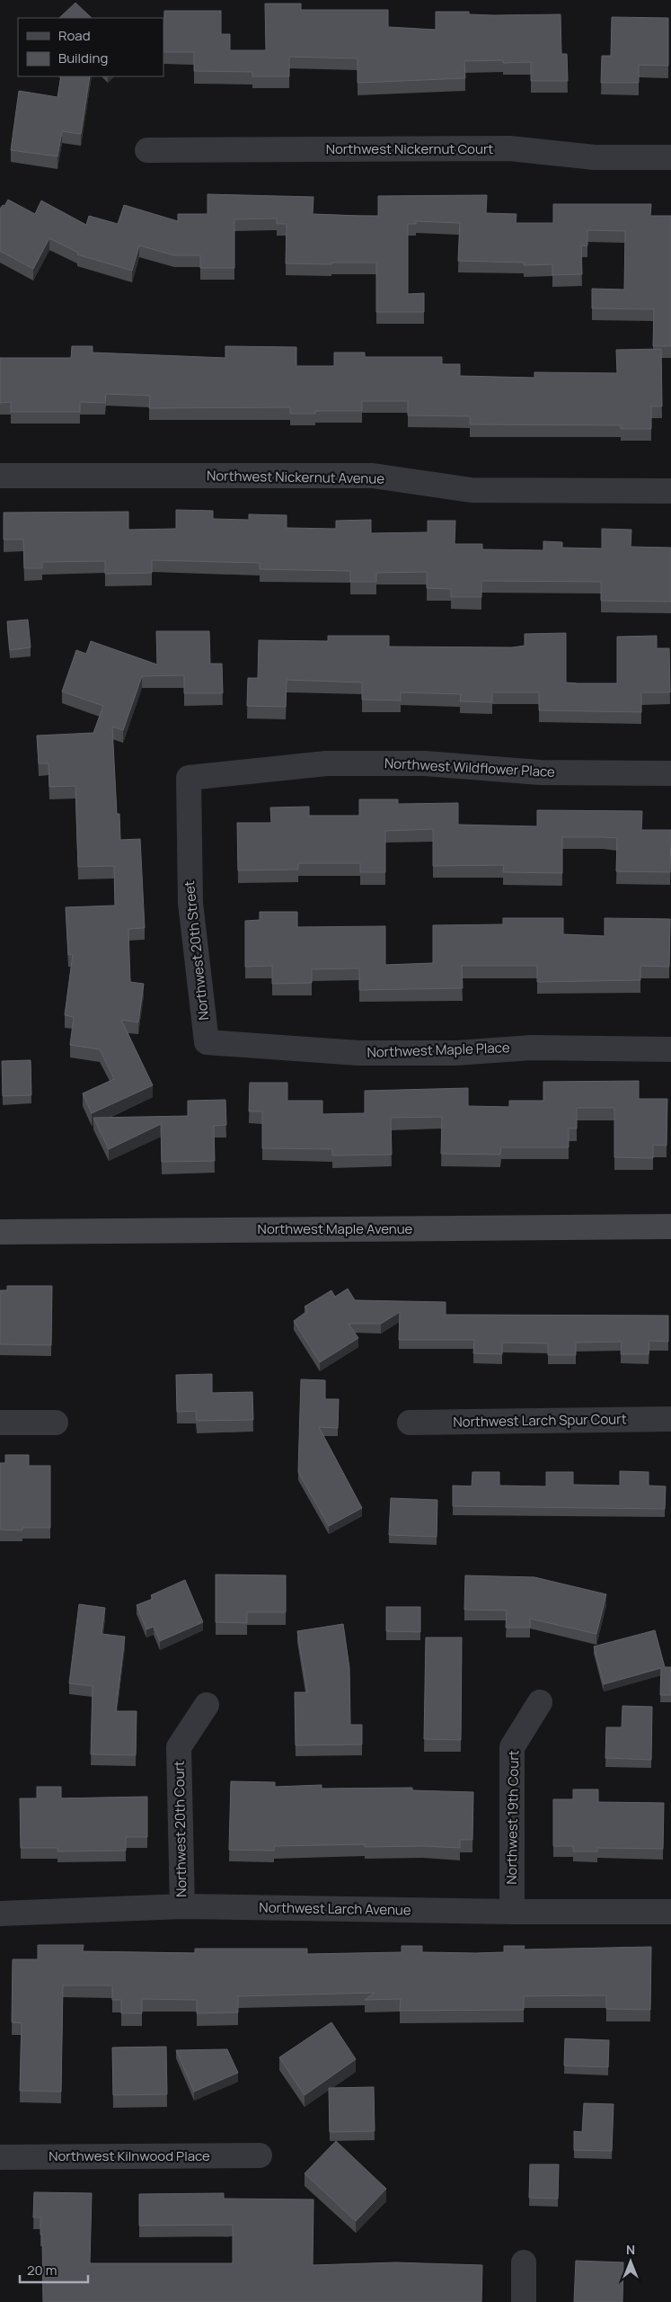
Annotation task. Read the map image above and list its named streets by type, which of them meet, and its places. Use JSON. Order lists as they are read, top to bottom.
{
  "streets": {
    "street": [
      "Northwest Nickernut Court",
      "Northwest Nickernut Avenue",
      "Northwest Wildflower Place",
      "Northwest 20th Street",
      "Northwest Maple Place",
      "Northwest Maple Avenue",
      "Northwest Larch Spur Court",
      "Northwest 19th Court",
      "Northwest 20th Court",
      "Northwest Larch Avenue",
      "Northwest Kilnwood Place"
    ]
  },
  "crossings": [
    ["Northwest Wildflower Place", "Northwest 20th Street"],
    ["Northwest 20th Street", "Northwest Maple Place"],
    ["Northwest 19th Court", "Northwest Larch Avenue"],
    ["Northwest 20th Court", "Northwest Larch Avenue"]
  ],
  "legend": ["Road", "Building"],
  "scale_bar": "20 m",
  "north": "top"
}
